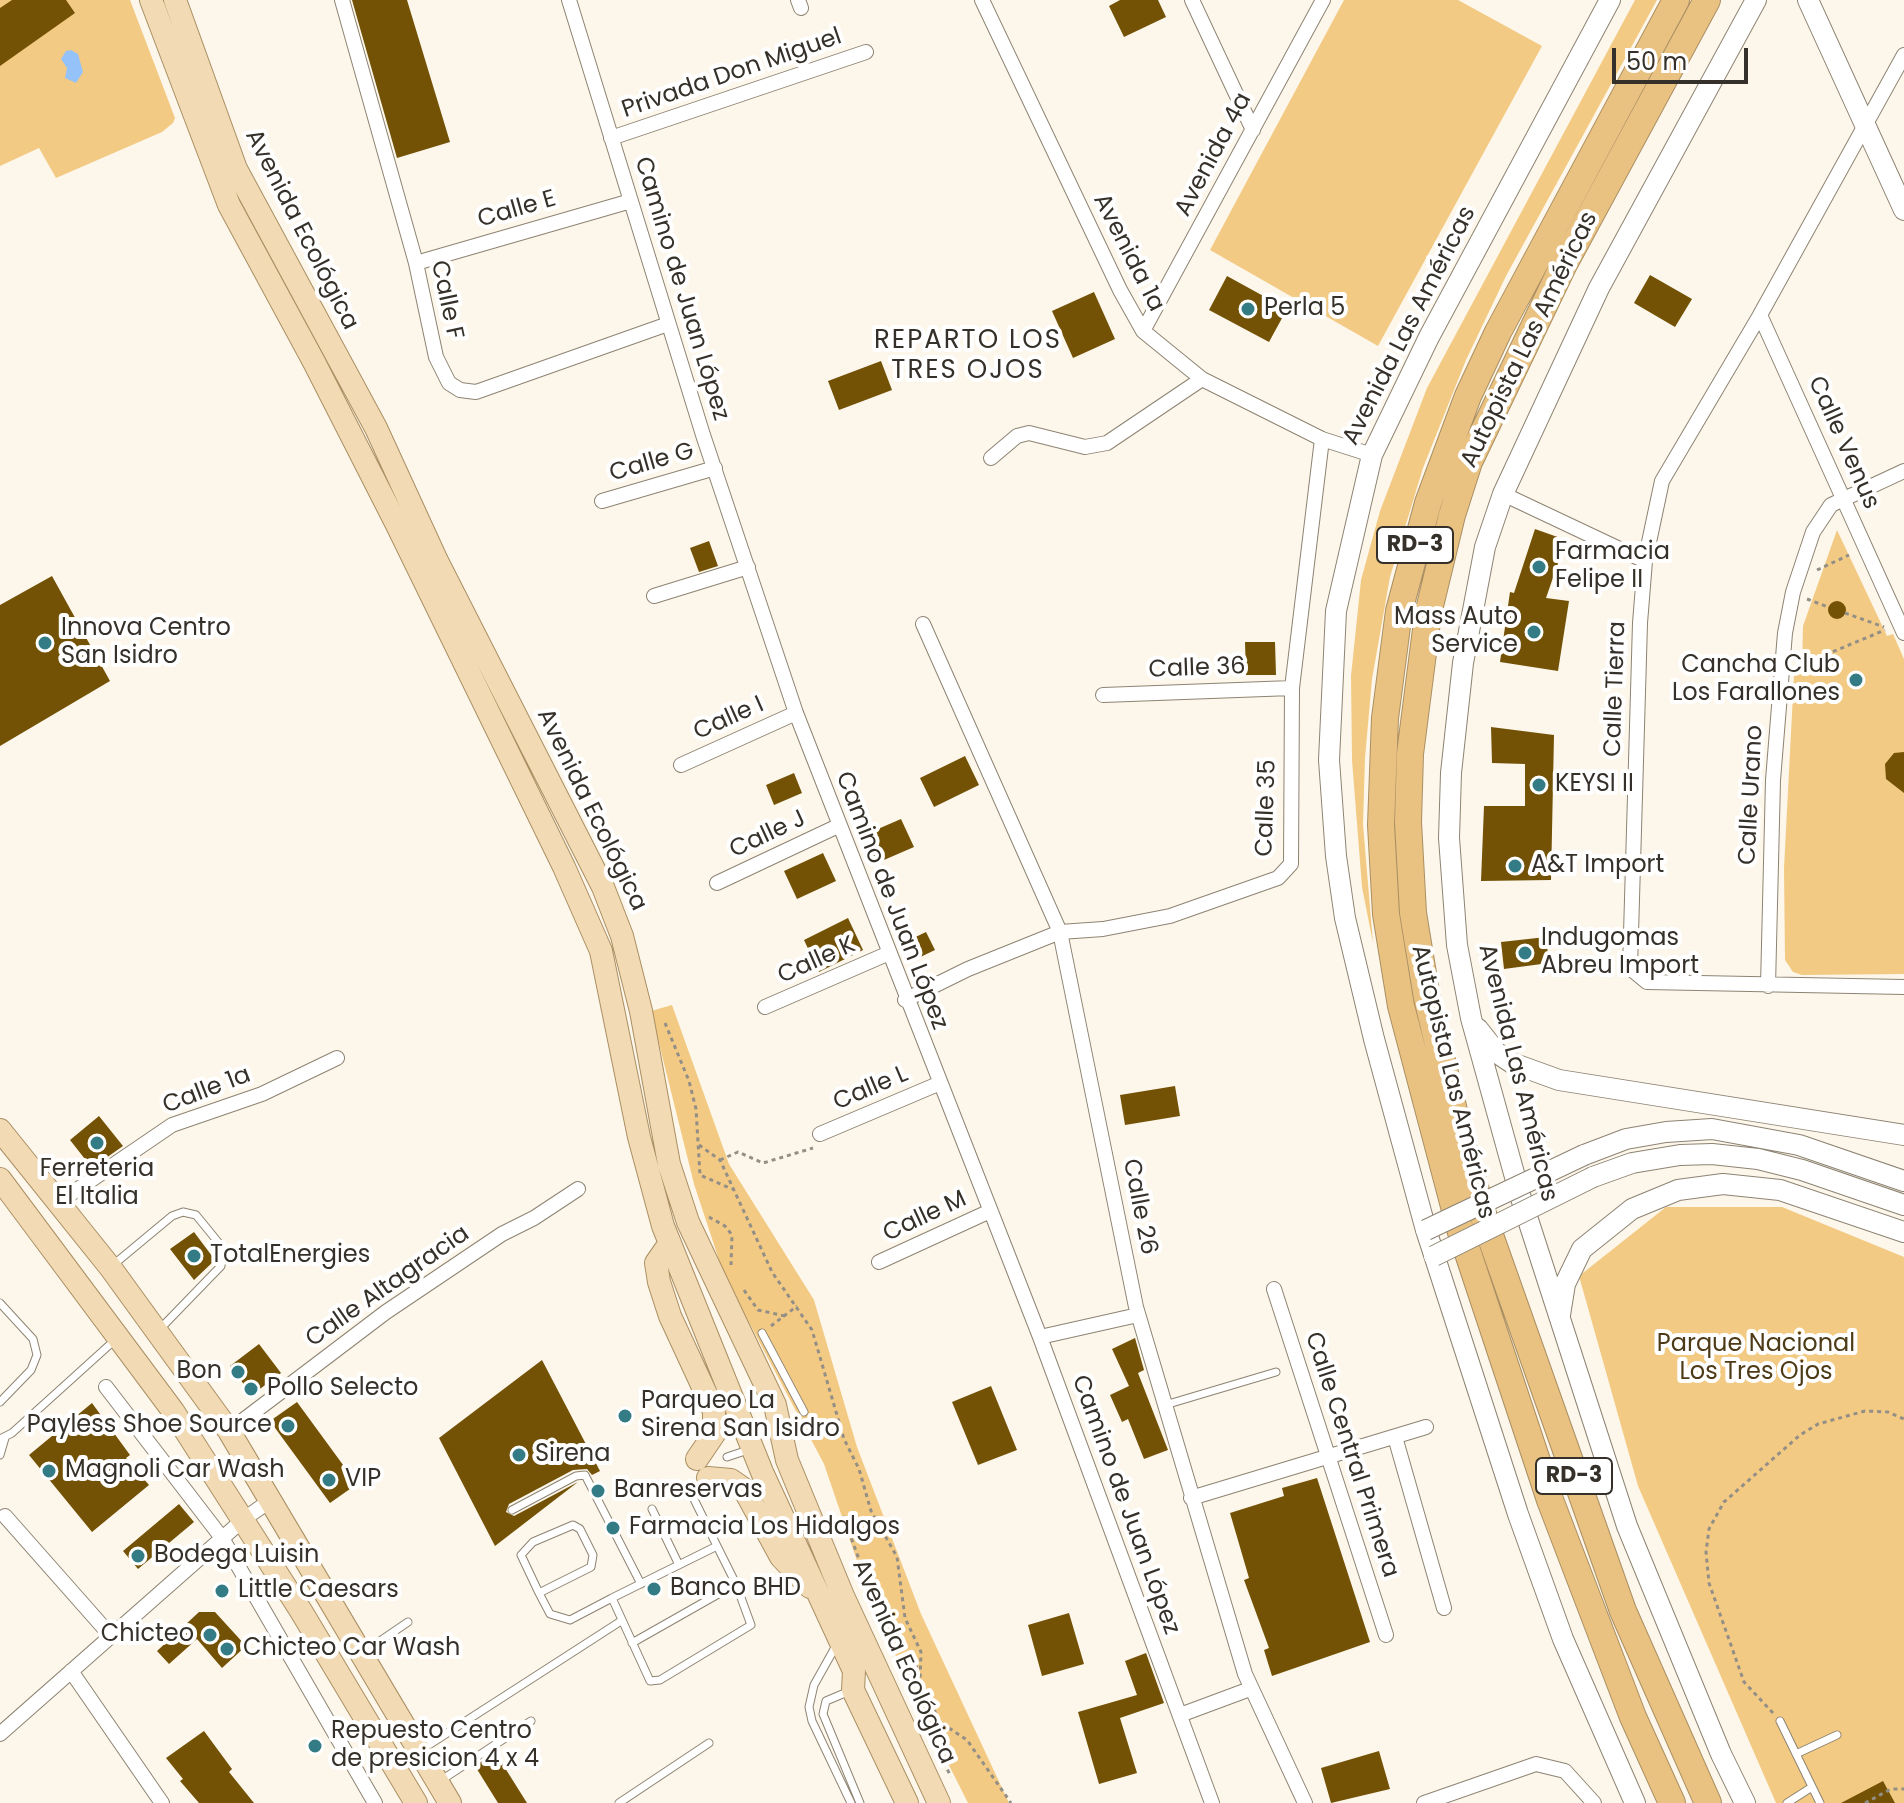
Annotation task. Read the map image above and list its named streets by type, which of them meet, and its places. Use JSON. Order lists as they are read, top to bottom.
{
  "streets": {
    "highway": ["Autopista Las Américas", "RD-3"],
    "main road": ["Avenida Ecológica"],
    "street": [
      "Privada Don Miguel",
      "Avenida 4a",
      "Calle E",
      "Avenida 1a",
      "Camino de Juan López",
      "Calle F",
      "Avenida Las Américas",
      "Calle Venus",
      "Calle G",
      "Calle 36",
      "Calle Tierra",
      "Calle I",
      "Calle Urano",
      "Calle 35",
      "Calle J",
      "Calle K",
      "Calle L",
      "Calle 1a",
      "Calle 26",
      "Calle M",
      "Calle Altagracia",
      "Calle Central Primera"
    ]
  },
  "crossings": [
    ["Privada Don Miguel", "Camino de Juan López"],
    ["Avenida 4a", "Avenida 1a"],
    ["Calle E", "Camino de Juan López"],
    ["Calle E", "Calle F"],
    ["Avenida 1a", "Avenida Las Américas"],
    ["Avenida 1a", "Calle 35"],
    ["Camino de Juan López", "Calle F"],
    ["Camino de Juan López", "Calle G"],
    ["Camino de Juan López", "Calle I"],
    ["Camino de Juan López", "Calle 35"],
    ["Camino de Juan López", "Calle J"],
    ["Camino de Juan López", "Calle K"],
    ["Camino de Juan López", "Calle L"],
    ["Camino de Juan López", "Calle M"],
    ["Calle Venus", "Calle Tierra"],
    ["Calle Venus", "Calle Urano"],
    ["Calle 36", "Calle 35"],
    ["Calle Tierra", "Calle Urano"],
    ["Calle 35", "Calle 26"]
  ],
  "districts": ["REPARTO LOS TRES OJOS"],
  "parks": ["Parque Nacional Los Tres Ojos"],
  "places": [
    "Perla 5",
    "Farmacia Felipe II",
    "Mass Auto Service",
    "Innova Centro San Isidro",
    "Cancha Club Los Farallones",
    "KEYSI II",
    "A&T Import",
    "Indugomas Abreu Import",
    "Ferreteria El Italia",
    "TotalEnergies",
    "Bon",
    "Pollo Selecto",
    "Parqueo La Sirena San Isidro",
    "Payless Shoe Source",
    "Sirena",
    "Magnoli Car Wash",
    "VIP",
    "Banreservas",
    "Farmacia Los Hidalgos",
    "Bodega Luisin",
    "Banco BHD",
    "Little Caesars",
    "Chicteo",
    "Chicteo Car Wash",
    "Repuesto Centro de presicion 4 x 4"
  ],
  "scale_bar": "50 m"
}
